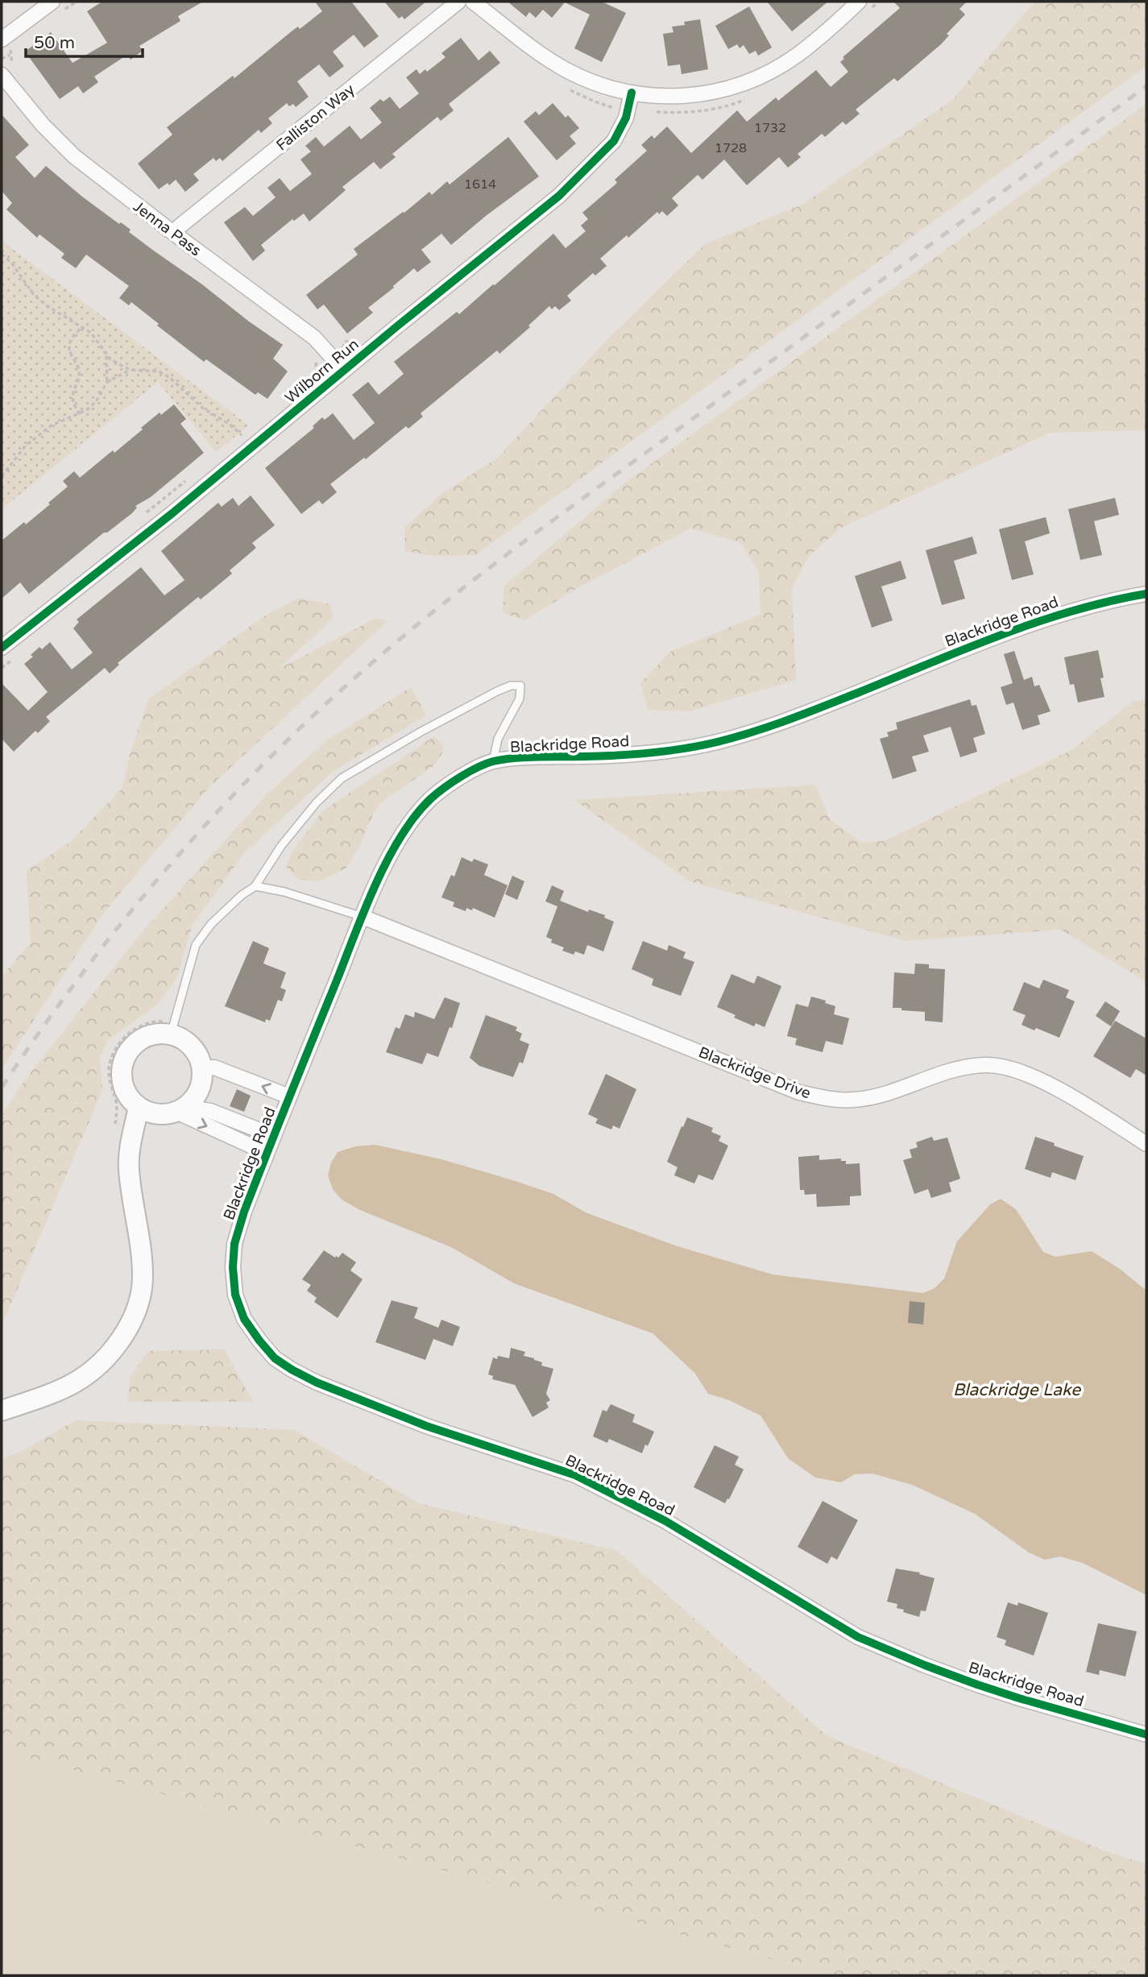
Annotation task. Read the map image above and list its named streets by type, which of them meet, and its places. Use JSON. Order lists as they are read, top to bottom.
{
  "streets": {
    "street": [
      "Falliston Way",
      "Jenna Pass",
      "Wilborn Run",
      "Blackridge Road",
      "Blackridge Drive"
    ]
  },
  "crossings": [
    ["Falliston Way", "Jenna Pass"],
    ["Jenna Pass", "Wilborn Run"],
    ["Blackridge Road", "Blackridge Drive"]
  ],
  "water": ["Blackridge Lake"],
  "house_numbers": ["1732", "1728", "1614"],
  "scale_bar": "50 m"
}
